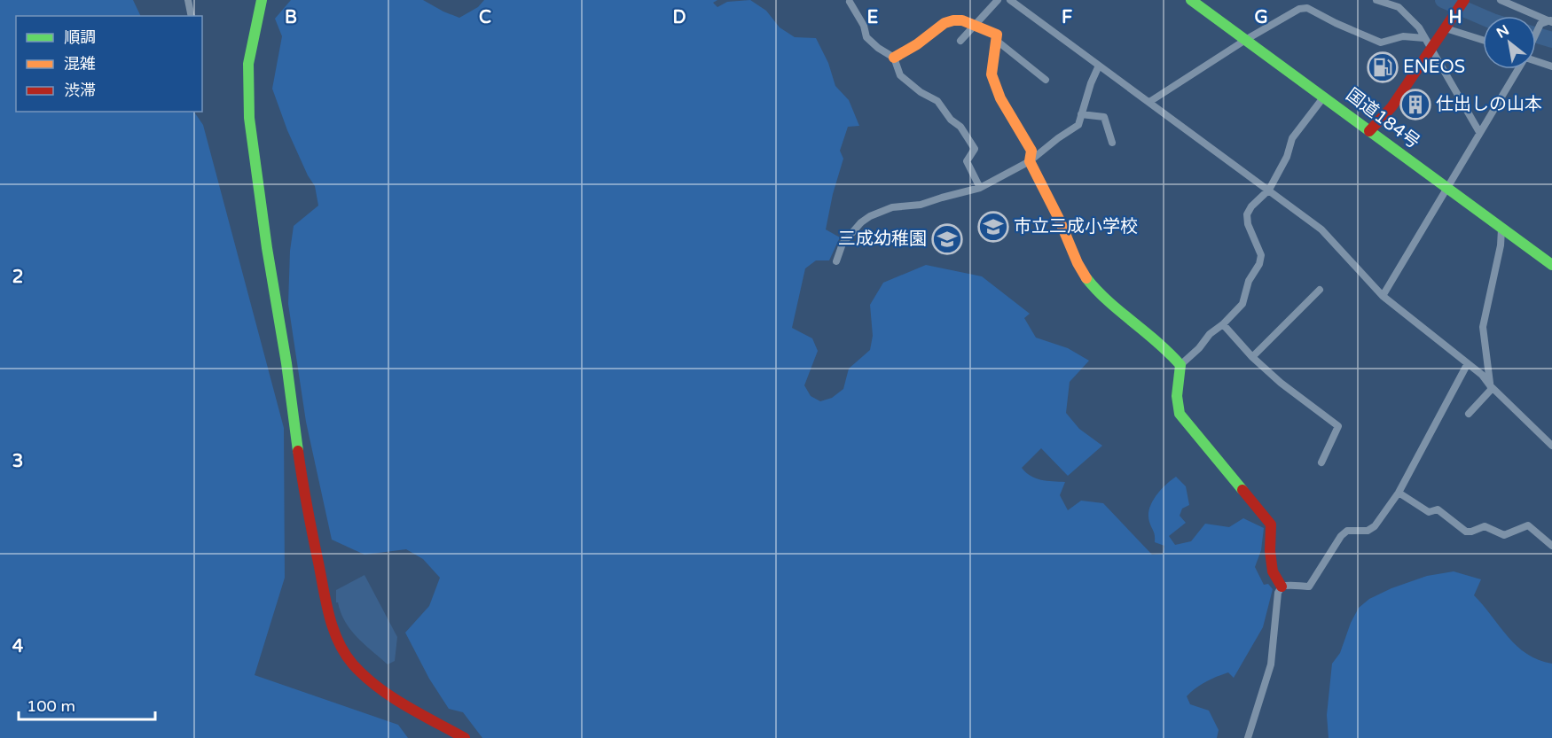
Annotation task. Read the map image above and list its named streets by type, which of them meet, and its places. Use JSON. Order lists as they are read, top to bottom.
{
  "streets": {
    "main road": ["国道184号"]
  },
  "places": {
    "fuel station": ["ENEOS"],
    "building": ["仕出しの山本"],
    "school or university": ["市立三成小学校", "三成幼稚園"]
  },
  "legend": ["順調", "混雑", "渋滞"],
  "scale_bar": "100 m",
  "north": "top left",
  "grid": {
    "columns": [
      "B",
      "C",
      "D",
      "E",
      "F",
      "G",
      "H"
    ],
    "rows": ["2", "3", "4"]
  }
}
